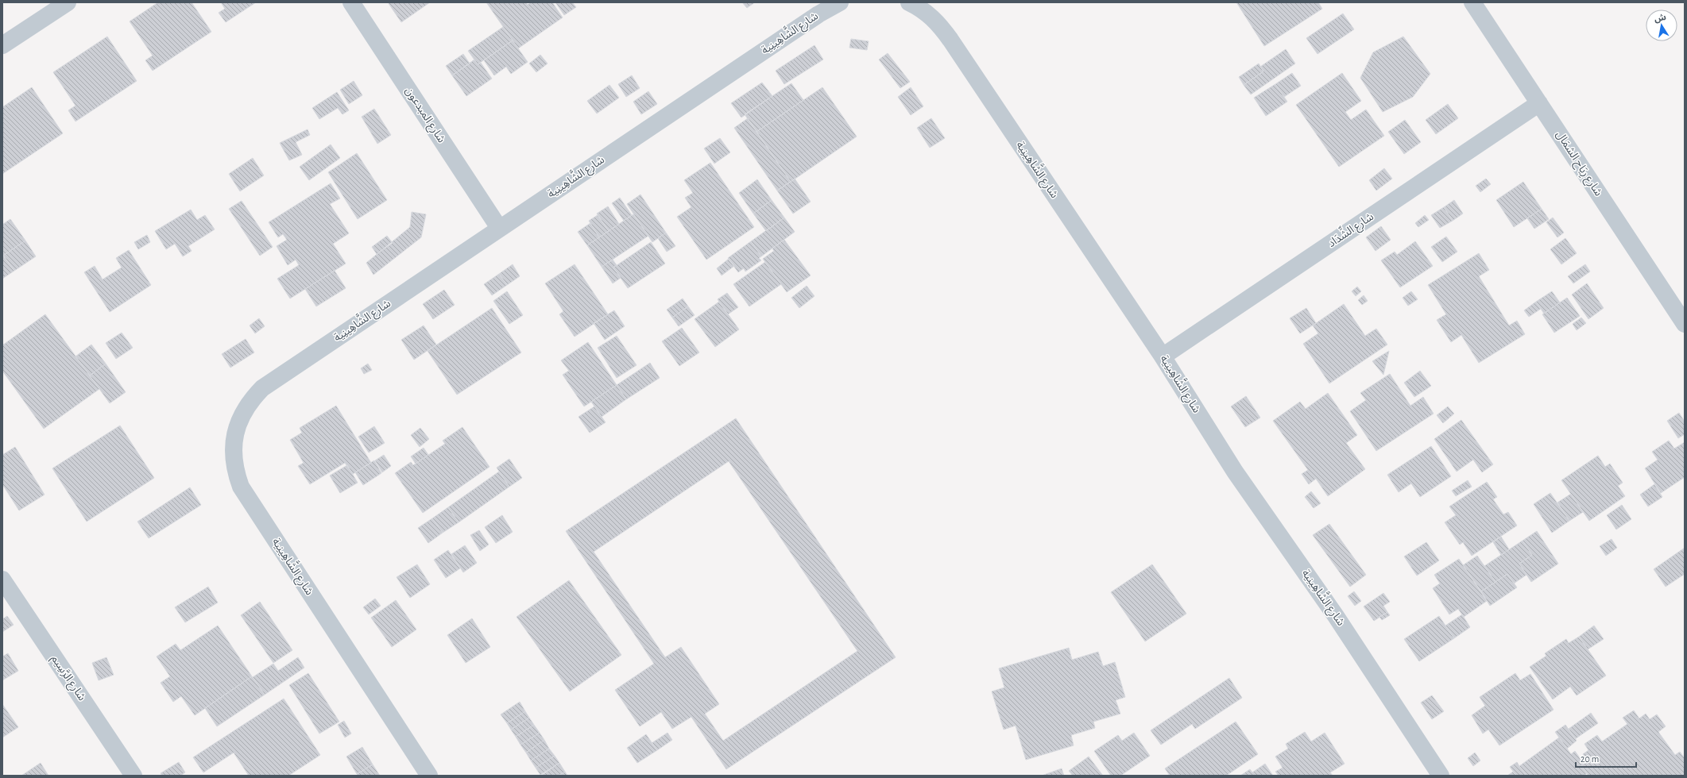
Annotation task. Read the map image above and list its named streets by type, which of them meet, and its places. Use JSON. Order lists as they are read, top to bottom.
{
  "streets": {
    "street": [
      "شارع الشَّاهِينِية",
      "شارع المبدعون",
      "شارع رِيَاح الشمَال",
      "شارع الشِّدَاد",
      "شارع الرَّسِيم"
    ]
  },
  "crossings": [
    ["شارع الشَّاهِينِية", "شارع المبدعون"],
    ["شارع الشَّاهِينِية", "شارع الشِّدَاد"],
    ["شارع رِيَاح الشمَال", "شارع الشِّدَاد"]
  ],
  "scale_bar": "20 m",
  "north": "top"
}
